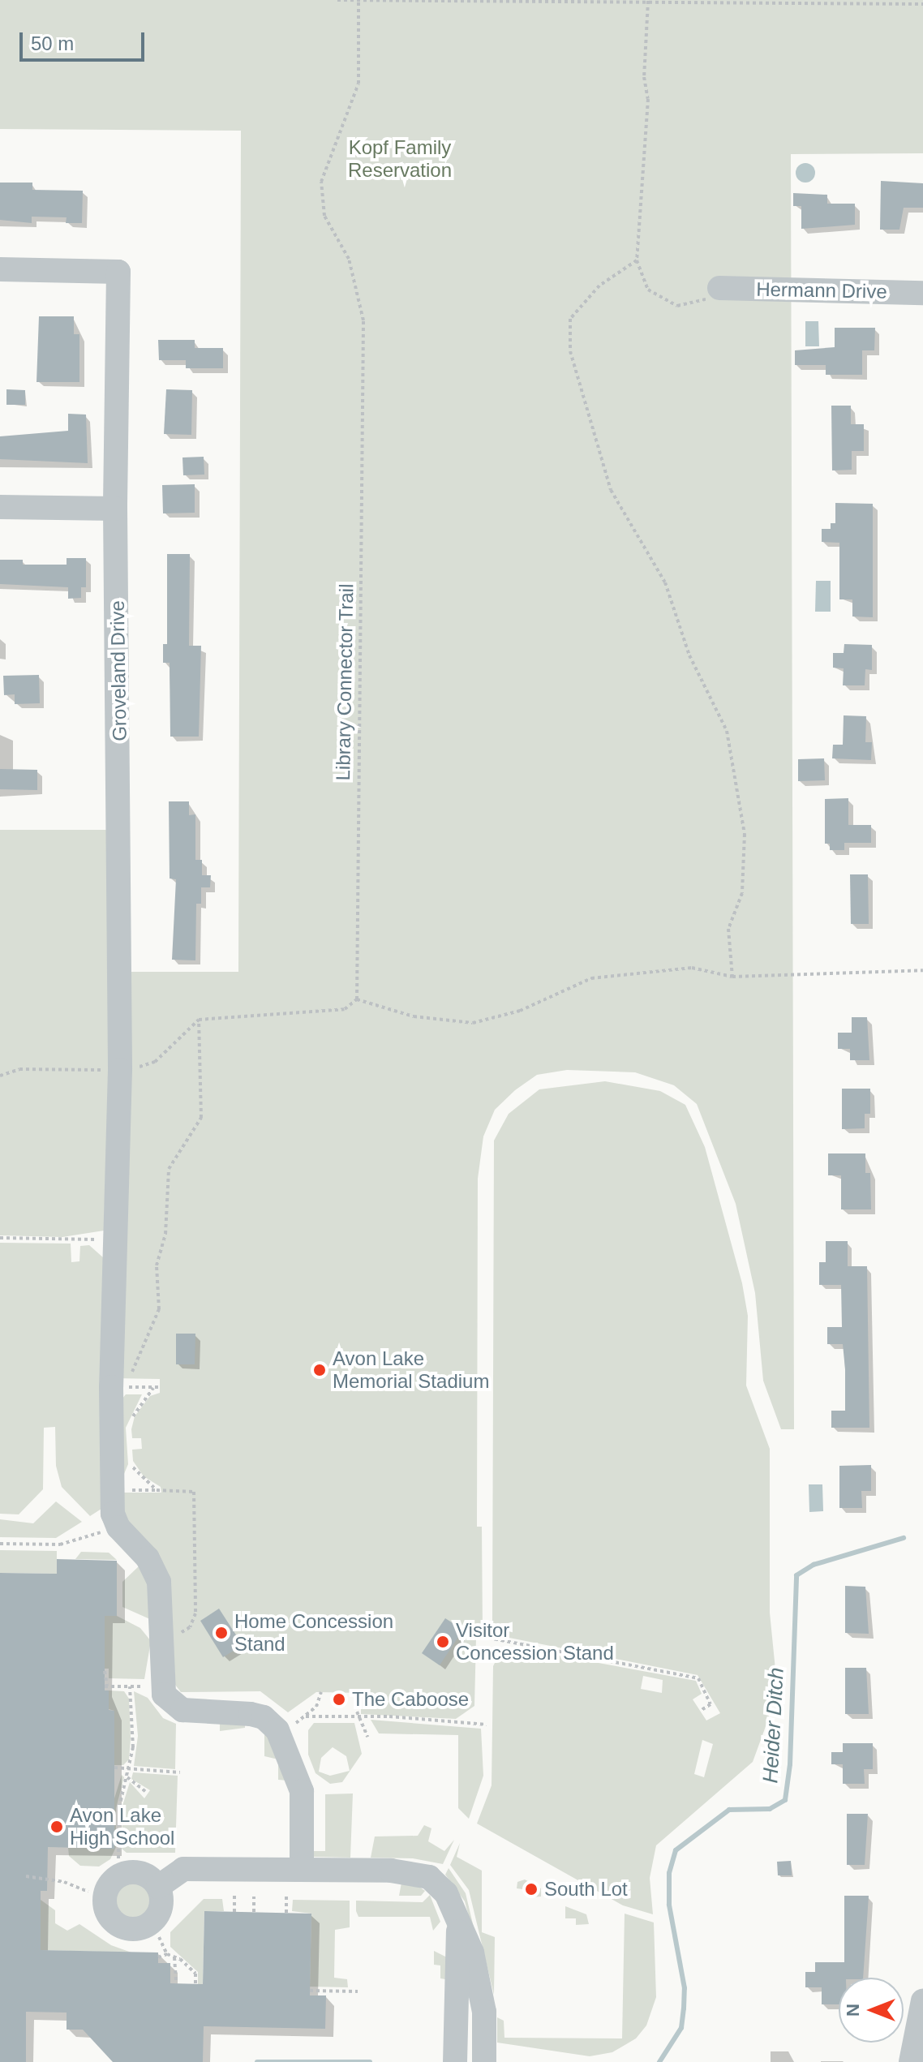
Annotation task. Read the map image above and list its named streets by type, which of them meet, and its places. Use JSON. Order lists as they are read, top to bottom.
{
  "streets": {
    "street": ["Hermann Drive", "Groveland Drive"],
    "path": ["Library Connector Trail"]
  },
  "water": ["Heider Ditch"],
  "parks": ["Kopf Family Reservation"],
  "places": [
    "Avon Lake Memorial Stadium",
    "Home Concession Stand",
    "Visitor Concession Stand",
    "The Caboose",
    "Avon Lake High School",
    "South Lot"
  ],
  "scale_bar": "50 m",
  "north": "left"
}
